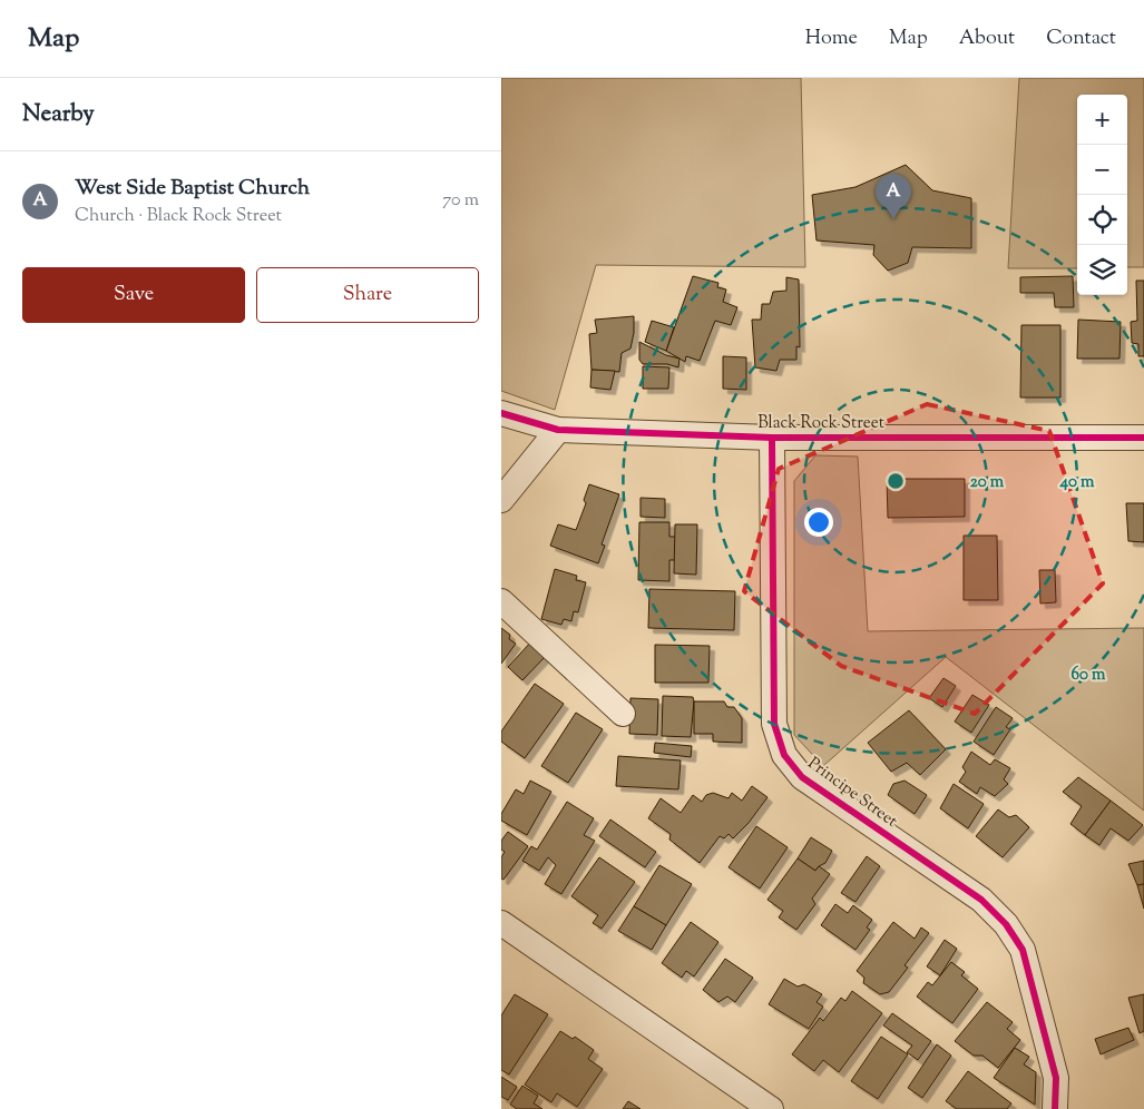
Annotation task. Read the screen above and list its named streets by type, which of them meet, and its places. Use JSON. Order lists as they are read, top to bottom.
{
  "streets": {
    "street": ["Black Rock Street", "Principe Street"]
  },
  "crossings": [
    ["Black Rock Street", "Principe Street"]
  ],
  "page": {
    "header": "Map",
    "nav": [
      "Home",
      "Map",
      "About",
      "Contact"
    ],
    "heading": "Nearby",
    "map_buttons": ["+", "−"],
    "list": [
      {
        "mark": "A",
        "name": "West Side Baptist Church",
        "note": "Church · Black Rock Street",
        "value": "70 m"
      }
    ],
    "pins": "A",
    "buttons": ["Save", "Share"]
  },
  "rings": ["20 m", "40 m", "60 m"]
}
